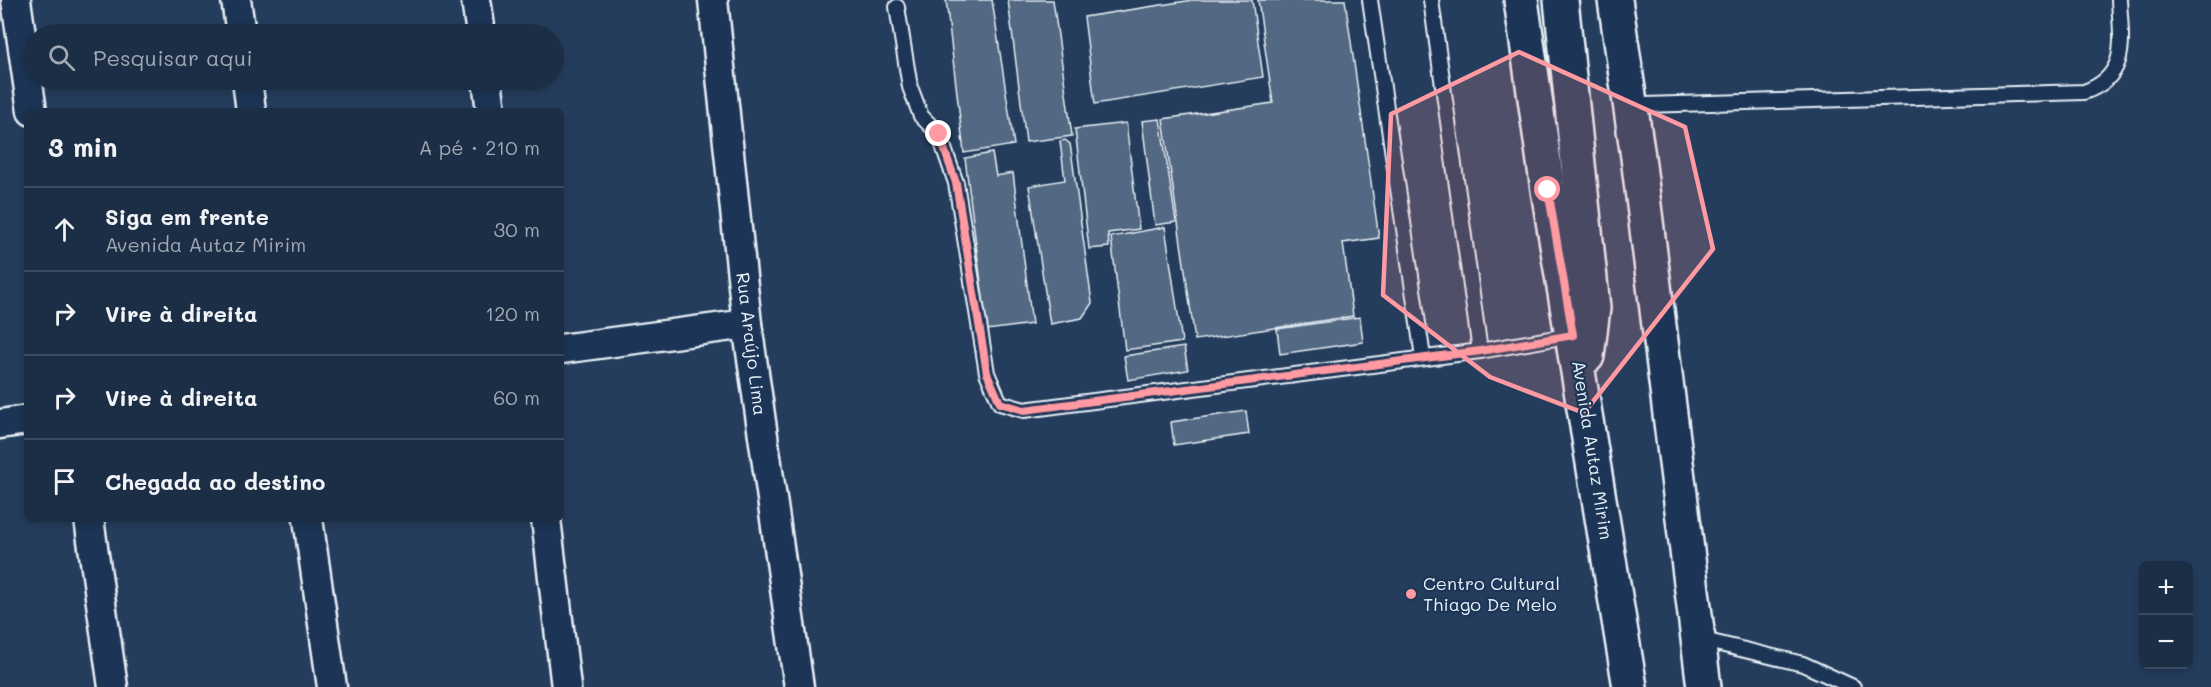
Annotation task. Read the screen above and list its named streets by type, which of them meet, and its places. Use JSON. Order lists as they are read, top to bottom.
{
  "streets": {
    "main road": ["Avenida Autaz Mirim"],
    "street": ["Rua Araújo Lima"]
  },
  "places": ["Centro Cultural Thiago De Melo"],
  "page": {
    "search": "Pesquisar aqui",
    "heading": ["3 min", "A pé · 210 m"],
    "list": [
      ["Siga em frente", "Avenida Autaz Mirim", "30 m"],
      ["Vire à direita", "120 m"],
      ["Vire à direita", "60 m"],
      "Chegada ao destino"
    ],
    "map_buttons": ["+", "−"]
  }
}
